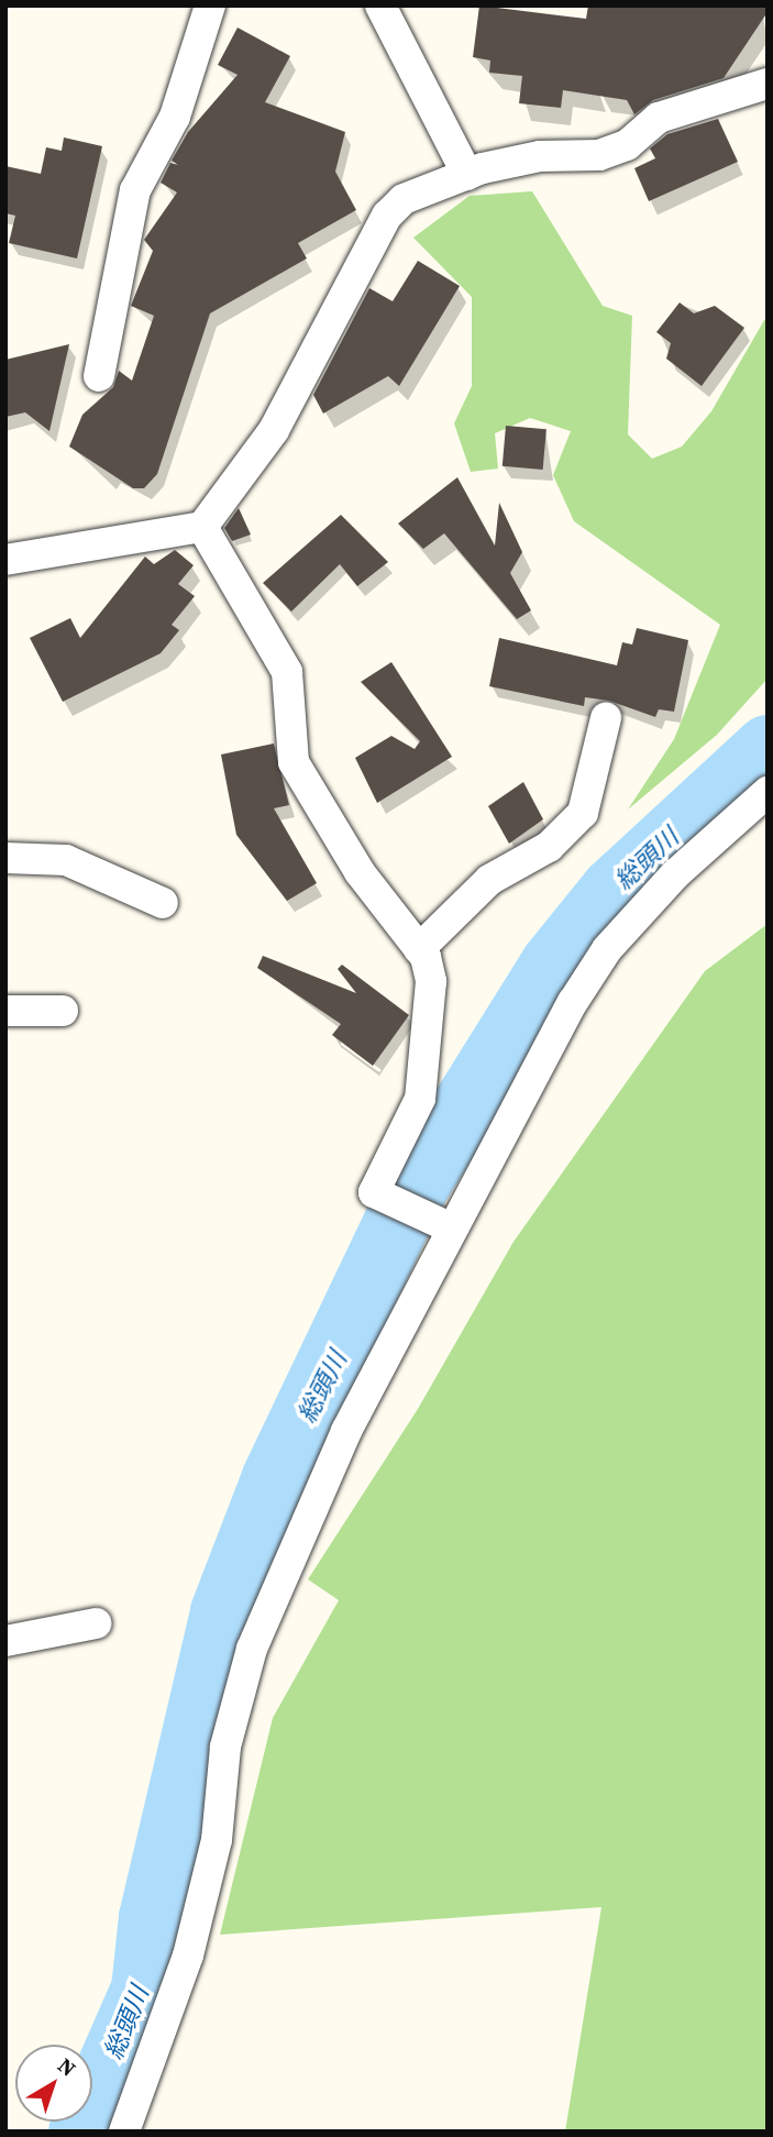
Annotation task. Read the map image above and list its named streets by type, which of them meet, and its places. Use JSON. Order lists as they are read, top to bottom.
{
  "water": ["総頭川"],
  "north": "top right"
}
